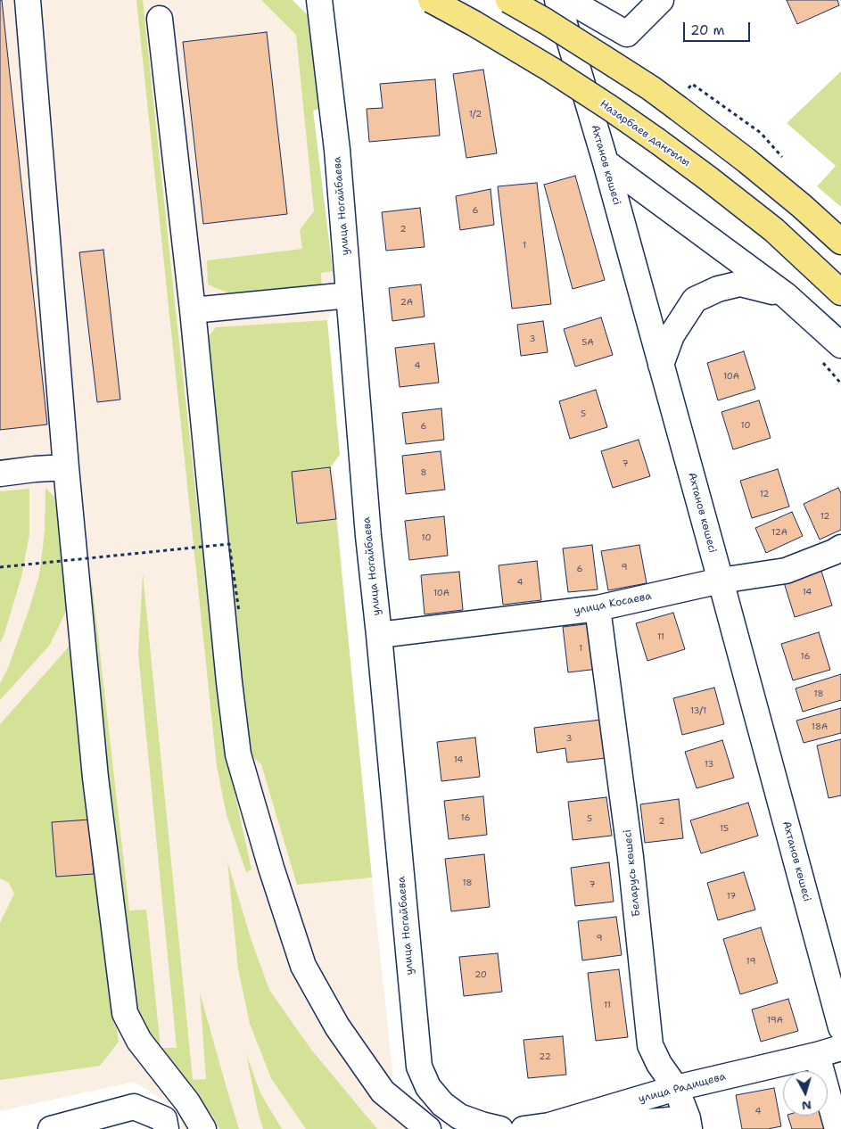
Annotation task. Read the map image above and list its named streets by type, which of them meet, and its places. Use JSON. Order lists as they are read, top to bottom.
{
  "streets": {
    "main road": ["Назарбаев даңғылы"],
    "street": [
      "Ахтанов көшесі",
      "улица Ногайбаева",
      "улица Косаева",
      "Беларусь көшесі",
      "улица Радищева"
    ]
  },
  "crossings": [
    ["Ахтанов көшесі", "улица Косаева"],
    ["улица Ногайбаева", "улица Косаева"],
    ["улица Косаева", "Беларусь көшесі"],
    ["Беларусь көшесі", "улица Радищева"]
  ],
  "house_numbers": [
    "1/2",
    "6",
    "2",
    "1",
    "2А",
    "3",
    "5А",
    "4",
    "10А",
    "5",
    "10",
    "6",
    "7",
    "8",
    "12",
    "12",
    "12А",
    "10",
    "9",
    "6",
    "4",
    "14",
    "10А",
    "11",
    "1",
    "16",
    "18",
    "13/1",
    "18А",
    "3",
    "14",
    "13",
    "16",
    "5",
    "2",
    "15",
    "18",
    "7",
    "17",
    "9",
    "19",
    "20",
    "11",
    "19А",
    "22",
    "4"
  ],
  "scale_bar": "20 m",
  "north": "bottom"
}
